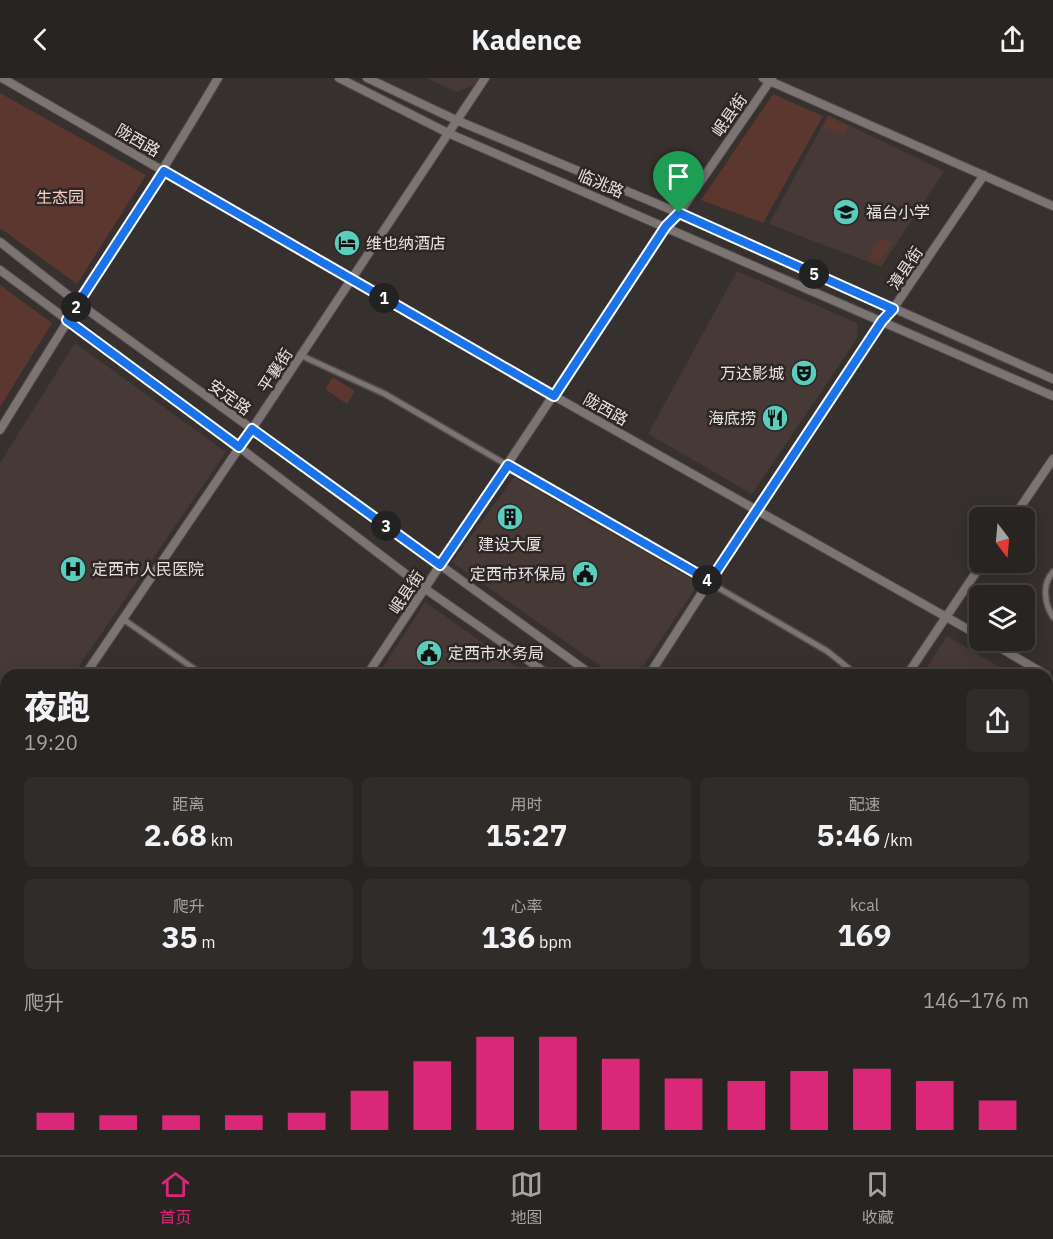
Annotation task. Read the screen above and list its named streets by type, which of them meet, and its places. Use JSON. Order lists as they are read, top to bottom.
{
  "streets": {
    "street": [
      "岷县街",
      "陇西路",
      "临洮路",
      "漳县街",
      "平襄街",
      "安定路"
    ]
  },
  "crossings": [
    ["岷县街", "陇西路"],
    ["岷县街", "临洮路"],
    ["岷县街", "安定路"],
    ["陇西路", "漳县街"],
    ["陇西路", "平襄街"],
    ["临洮路", "漳县街"],
    ["临洮路", "平襄街"],
    ["平襄街", "安定路"]
  ],
  "parks": ["生态园"],
  "places": {
    "school or university": ["福台小学"],
    "hotel": ["维也纳酒店"],
    "theatre": ["万达影城"],
    "restaurant": ["海底捞"],
    "building": ["建设大厦"],
    "hospital": ["定西市人民医院"],
    "public building": ["定西市环保局", "定西市水务局"]
  },
  "north": "bottom",
  "page": {
    "header": "Kadence",
    "pins": [
      "5",
      "1",
      "2",
      "3",
      "4"
    ],
    "heading": ["夜跑", "19:20"],
    "stats": [
      ["距离", "2.68 km"],
      ["用时", "15:27"],
      ["配速", "5:46 /km"],
      ["爬升", "35 m"],
      ["心率", "136 bpm"],
      ["kcal", "169"]
    ],
    "chart": ["爬升", "146–176 m"],
    "tabs": ["首页", "地图", "收藏"]
  }
}
